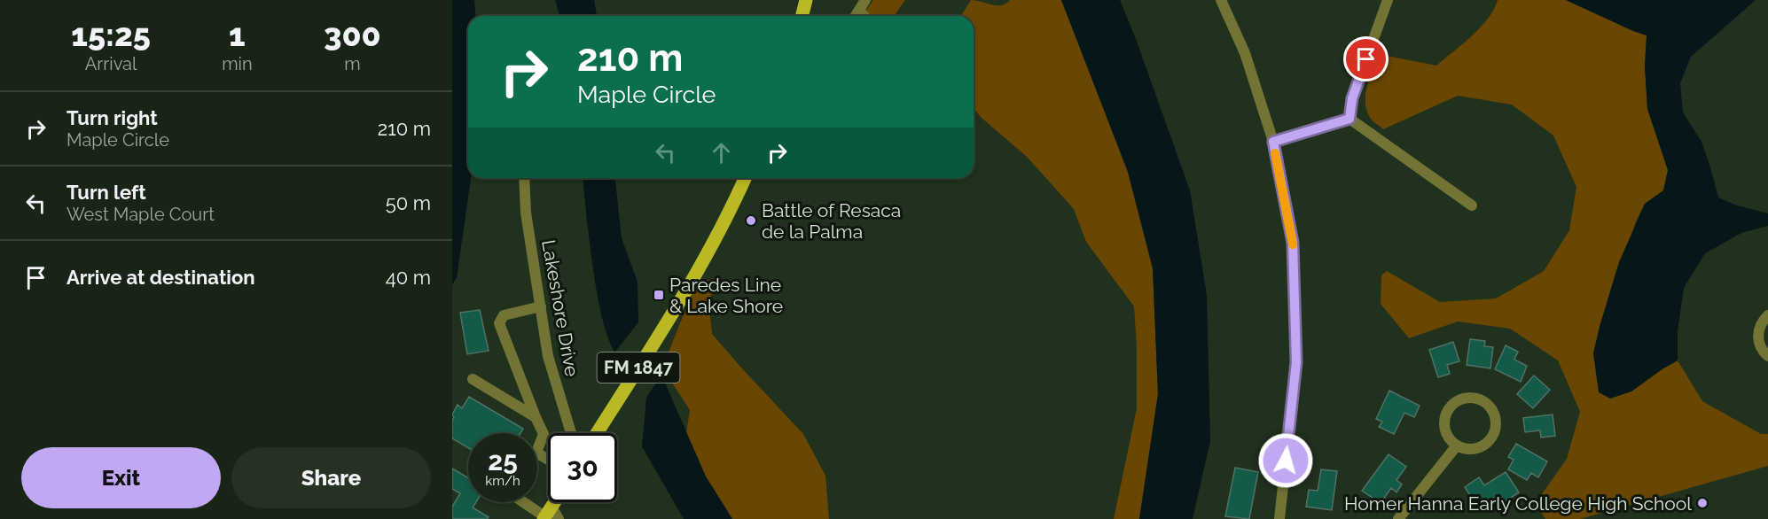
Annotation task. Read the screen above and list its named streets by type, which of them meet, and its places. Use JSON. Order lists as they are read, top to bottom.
{
  "streets": {
    "main road": ["FM 1847"],
    "street": ["Lakeshore Drive"]
  },
  "places": {
    "other": ["Battle of Resaca de la Palma", "Homer Hanna Early College High School"],
    "transit": ["Paredes Line & Lake Shore"]
  },
  "page": {
    "eta": [
      "15:25",
      "Arrival",
      "1",
      "min",
      "300",
      "m"
    ],
    "turn": ["210 m", "Maple Circle"],
    "list": [
      {
        "name": "Turn right",
        "note": "Maple Circle",
        "value": "210 m"
      },
      {
        "name": "Turn left",
        "note": "West Maple Court",
        "value": "50 m"
      },
      {
        "name": "Arrive at destination",
        "value": "40 m"
      }
    ],
    "speed": "25 km/h",
    "limit": "30",
    "buttons": ["Exit", "Share"]
  }
}
